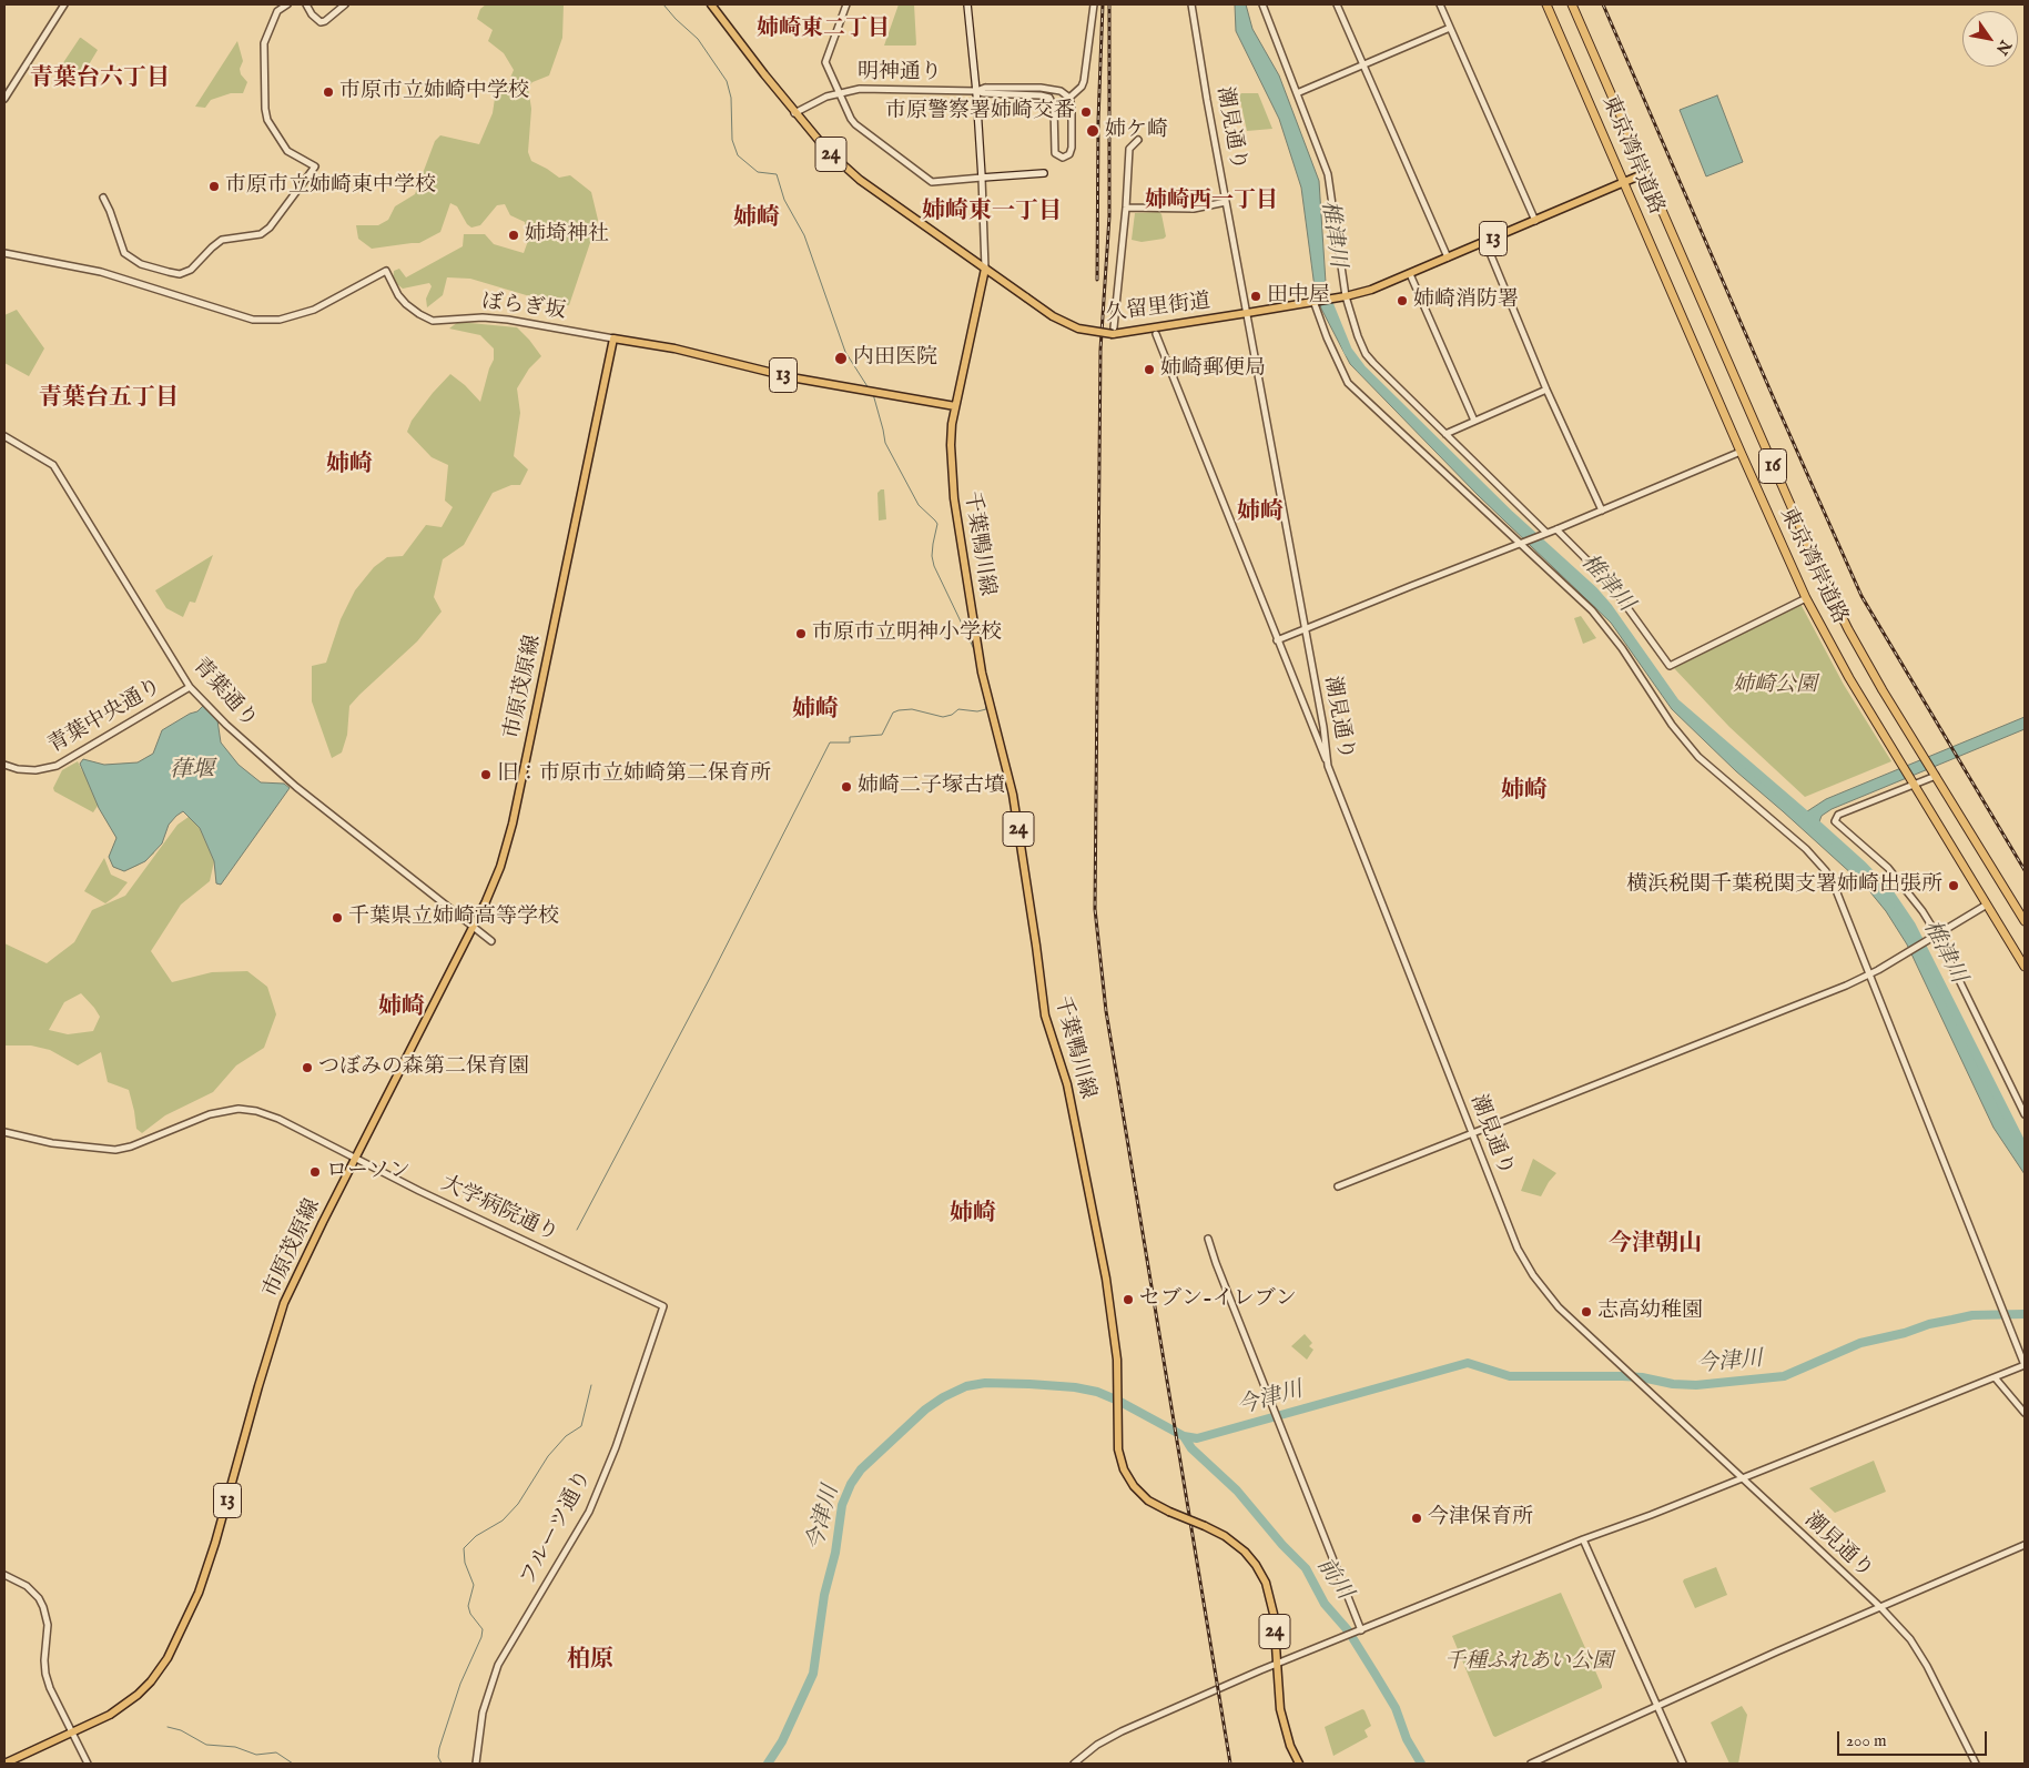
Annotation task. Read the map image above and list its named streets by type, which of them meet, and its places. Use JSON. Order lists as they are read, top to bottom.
{
  "streets": {
    "highway": ["東京湾岸道路", "16"],
    "main road": [
      "24",
      "13",
      "久留里街道",
      "千葉鴨川線",
      "市原茂原線"
    ],
    "street": [
      "明神通り",
      "潮見通り",
      "ぼらぎ坂",
      "青葉通り",
      "青葉中央通り",
      "大学病院通り",
      "フルーツ通り"
    ]
  },
  "crossings": [
    ["明神通り", "久留里街道"],
    ["潮見通り", "久留里街道"],
    ["東京湾岸道路", "久留里街道"],
    ["13", "ぼらぎ坂"],
    ["13", "千葉鴨川線"],
    ["13", "市原茂原線"],
    ["ぼらぎ坂", "市原茂原線"],
    ["久留里街道", "千葉鴨川線"],
    ["市原茂原線", "青葉通り"],
    ["市原茂原線", "大学病院通り"],
    ["青葉通り", "青葉中央通り"],
    ["大学病院通り", "フルーツ通り"]
  ],
  "districts": [
    "姉崎東二丁目",
    "青葉台六丁目",
    "姉崎西一丁目",
    "姉崎東一丁目",
    "姉崎",
    "青葉台五丁目",
    "姉崎",
    "姉崎",
    "姉崎",
    "姉崎",
    "姉崎",
    "姉崎",
    "今津朝山",
    "柏原"
  ],
  "water": [
    "椎津川",
    "葎堰",
    "今津川",
    "前川"
  ],
  "parks": ["姉崎公園", "千種ふれあい公園"],
  "places": [
    "市原市立姉崎中学校",
    "市原警察署姉崎交番",
    "姉ケ崎",
    "市原市立姉崎東中学校",
    "姉埼神社",
    "田中屋",
    "姉崎消防署",
    "内田医院",
    "姉崎郵便局",
    "市原市立明神小学校",
    "旧：市原市立姉崎第二保育所",
    "姉崎二子塚古墳",
    "横浜税関千葉税関支署姉崎出張所",
    "千葉県立姉崎高等学校",
    "つぼみの森第二保育園",
    "ローソン",
    "セブン-イレブン",
    "志高幼稚園",
    "今津保育所"
  ],
  "scale_bar": "200 m",
  "north": "bottom right"
}
